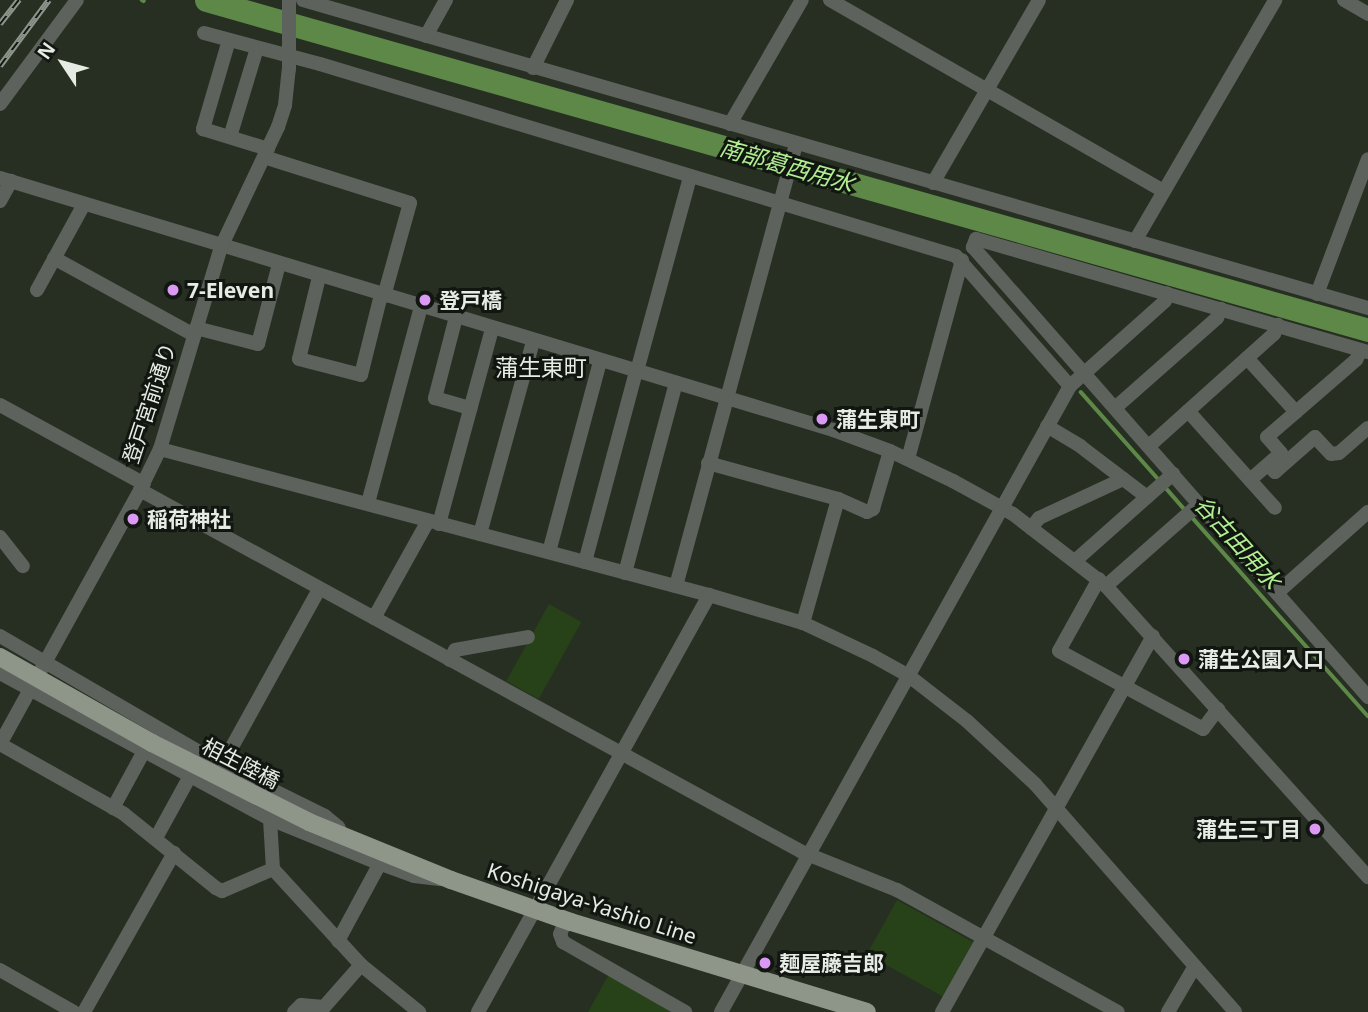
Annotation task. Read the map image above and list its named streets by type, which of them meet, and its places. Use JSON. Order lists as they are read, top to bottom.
{
  "streets": {
    "main road": ["相生陸橋", "Koshigaya-Yashio Line"],
    "street": ["登戸宮前通り"]
  },
  "crossings": [
    ["相生陸橋", "Koshigaya-Yashio Line"]
  ],
  "districts": ["蒲生東町"],
  "water": ["南部葛西用水", "谷古田用水"],
  "places": [
    "7-Eleven",
    "登戸橋",
    "蒲生東町",
    "稲荷神社",
    "蒲生公園入口",
    "蒲生三丁目",
    "麺屋藤吉郎"
  ],
  "north": "top left"
}
